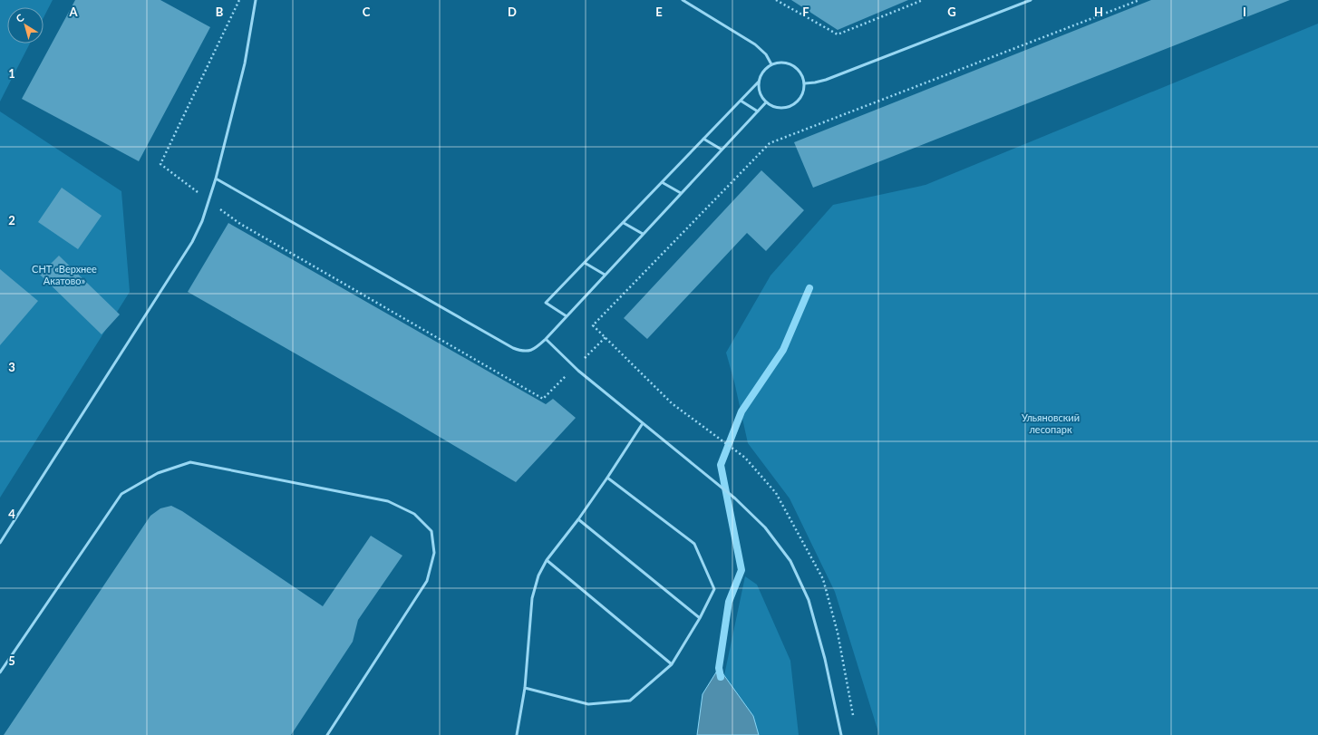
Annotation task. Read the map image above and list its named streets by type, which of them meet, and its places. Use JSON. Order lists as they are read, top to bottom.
{
  "parks": ["СНТ «Верхнее Акатово»", "Ульяновский лесопарк"],
  "north": "top left",
  "grid": {
    "columns": [
      "A",
      "B",
      "C",
      "D",
      "E",
      "F",
      "G",
      "H",
      "I"
    ],
    "rows": [
      "1",
      "2",
      "3",
      "4",
      "5"
    ]
  }
}
